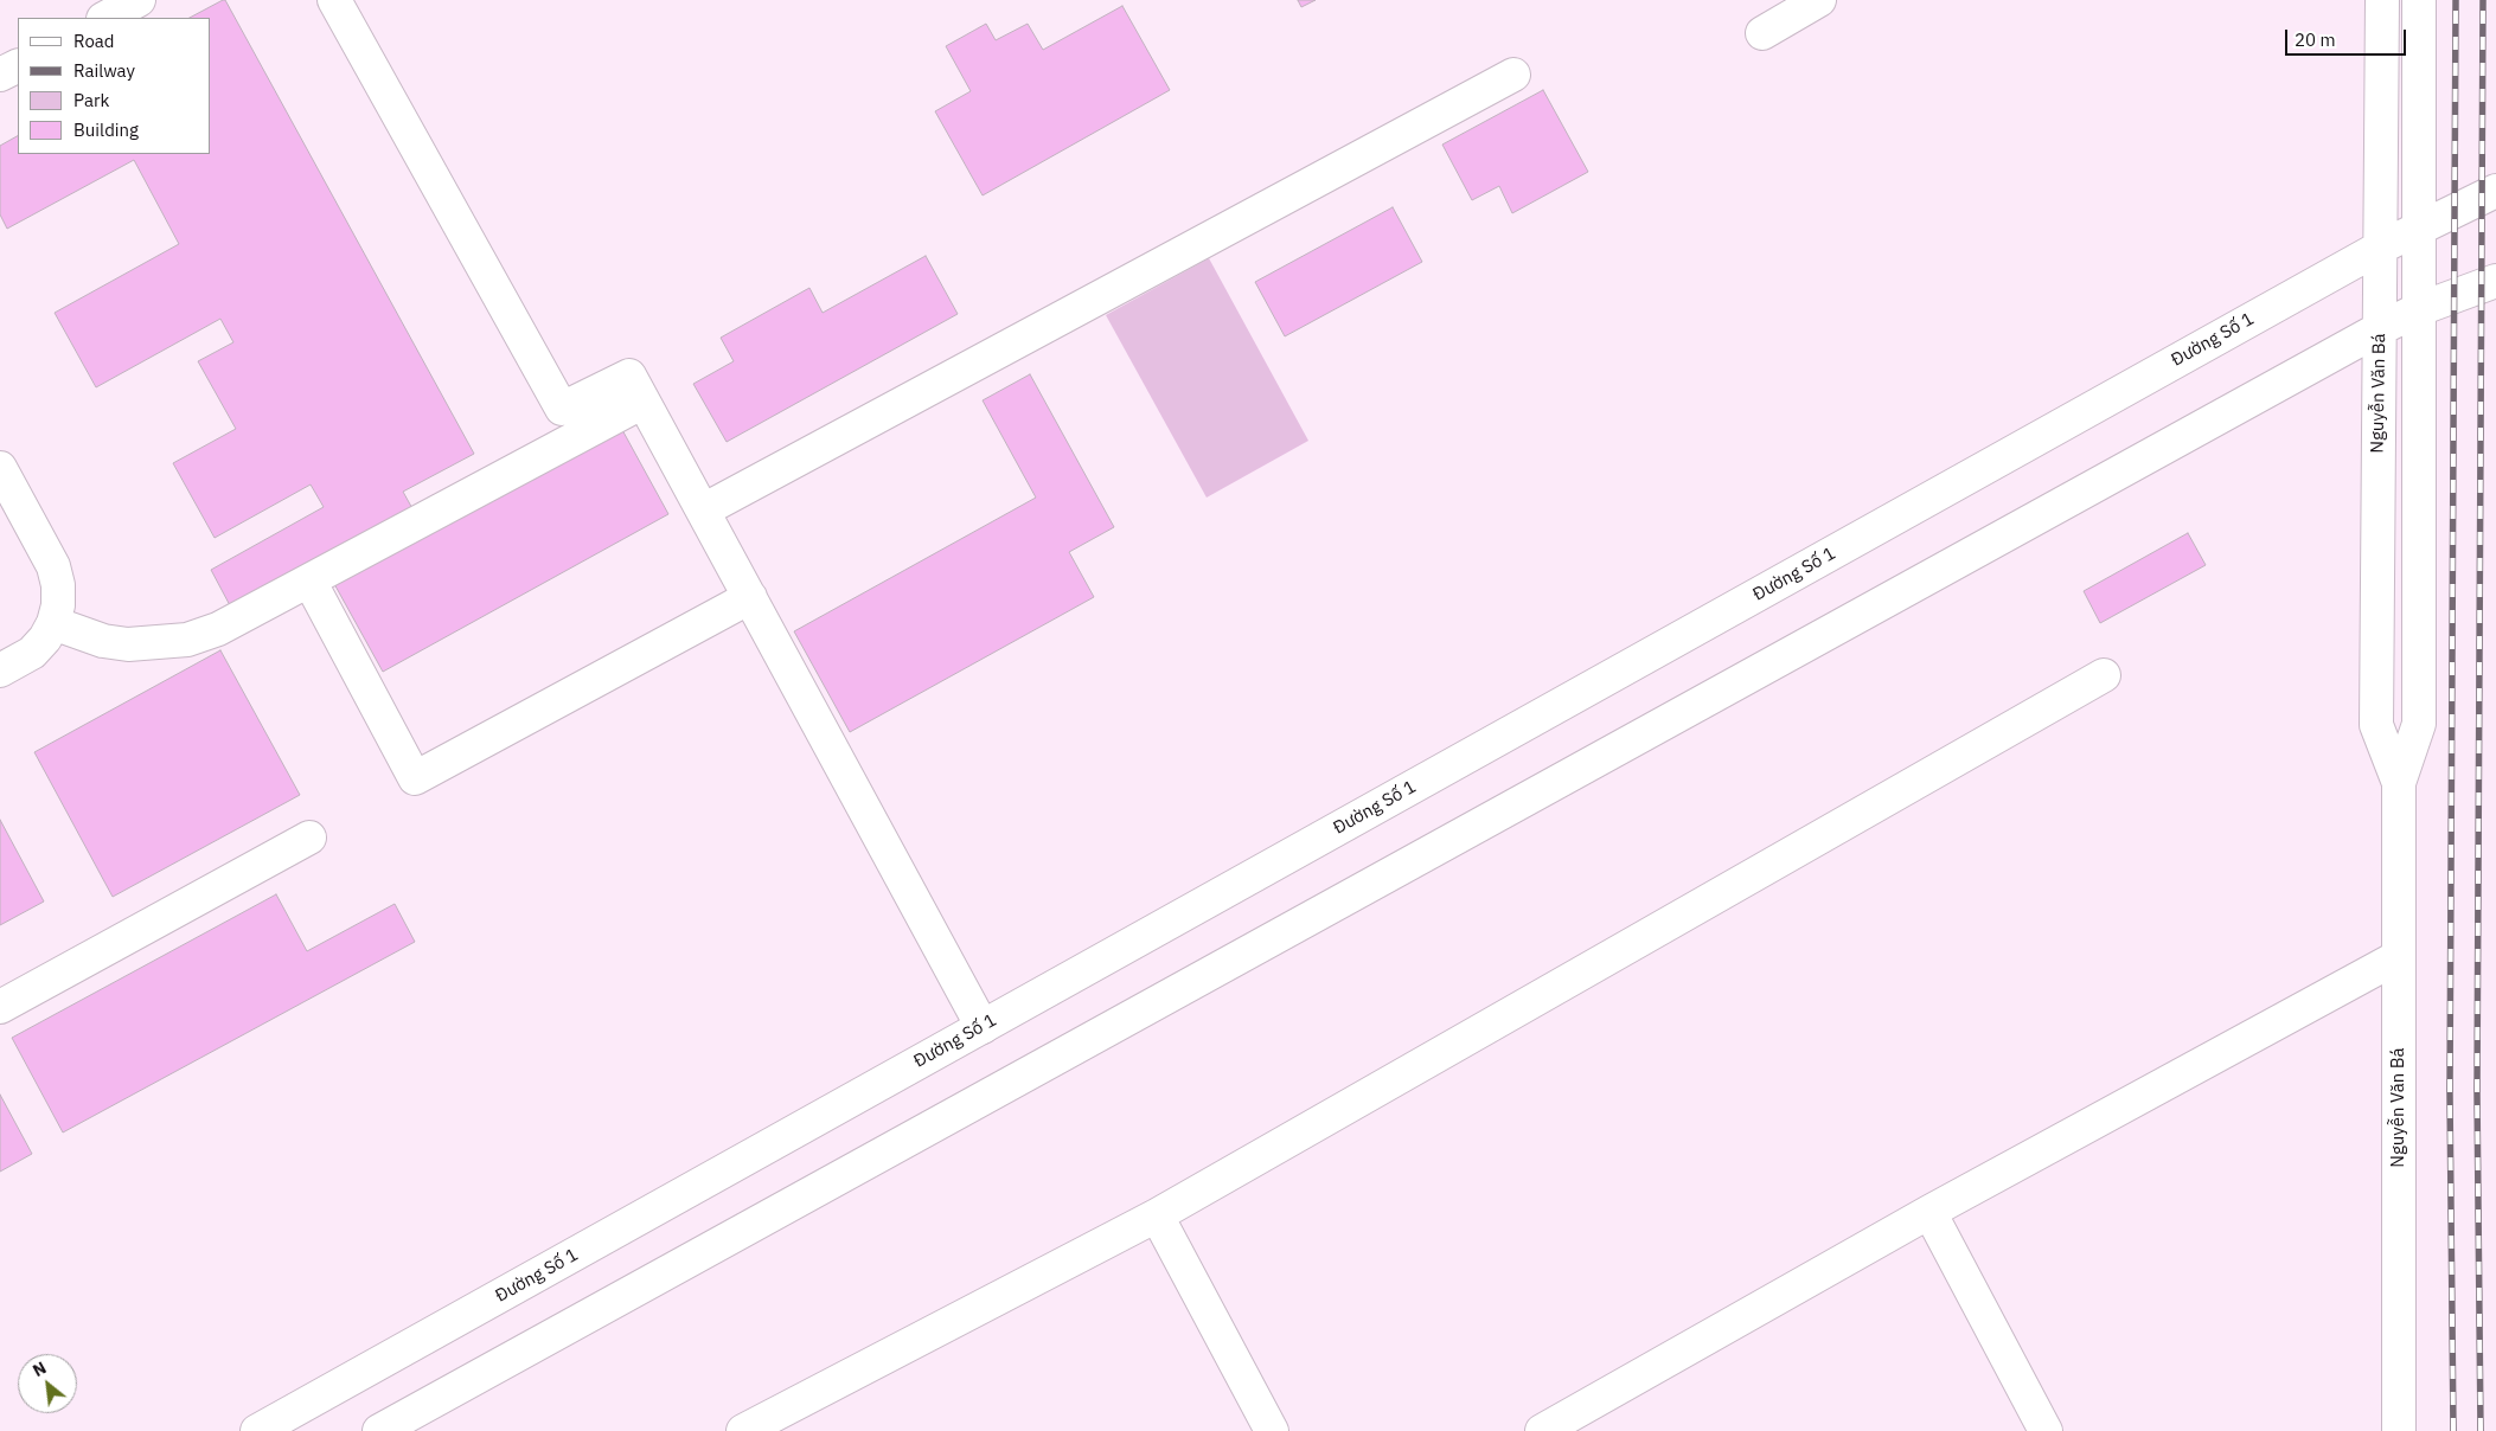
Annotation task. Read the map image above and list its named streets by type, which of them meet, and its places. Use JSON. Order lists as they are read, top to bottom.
{
  "streets": {
    "main road": ["Đường Số 1", "Nguyễn Văn Bá"]
  },
  "crossings": [
    ["Đường Số 1", "Nguyễn Văn Bá"]
  ],
  "legend": [
    "Road",
    "Railway",
    "Park",
    "Building"
  ],
  "scale_bar": "20 m",
  "north": "top left"
}
